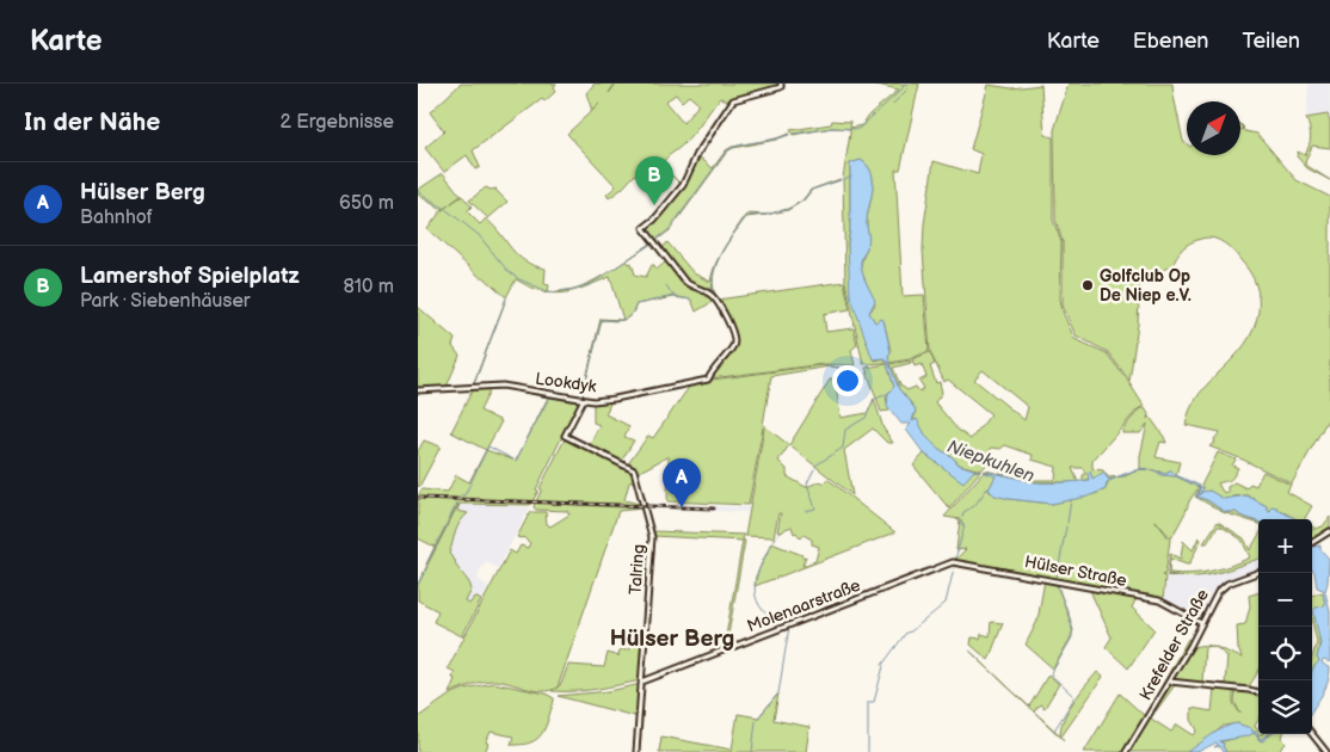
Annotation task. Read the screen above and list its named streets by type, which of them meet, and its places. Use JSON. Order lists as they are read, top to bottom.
{
  "streets": {
    "street": [
      "Lookdyk",
      "Talring",
      "Hülser Straße",
      "Molenaarstraße",
      "Krefelder Straße"
    ]
  },
  "crossings": [
    ["Lookdyk", "Talring"],
    ["Talring", "Molenaarstraße"],
    ["Hülser Straße", "Molenaarstraße"],
    ["Hülser Straße", "Krefelder Straße"]
  ],
  "districts": ["Hülser Berg"],
  "water": ["Niepkuhlen"],
  "places": ["Golfclub Op De Niep e.V."],
  "north": "top right",
  "page": {
    "header": "Karte",
    "nav": ["Karte", "Ebenen", "Teilen"],
    "heading": ["In der Nähe", "2 Ergebnisse"],
    "pins": ["B", "A"],
    "list": [
      {
        "mark": "A",
        "name": "Hülser Berg",
        "note": "Bahnhof",
        "value": "650 m"
      },
      {
        "mark": "B",
        "name": "Lamershof Spielplatz",
        "note": "Park · Siebenhäuser",
        "value": "810 m"
      }
    ],
    "map_buttons": ["+", "−"]
  }
}
